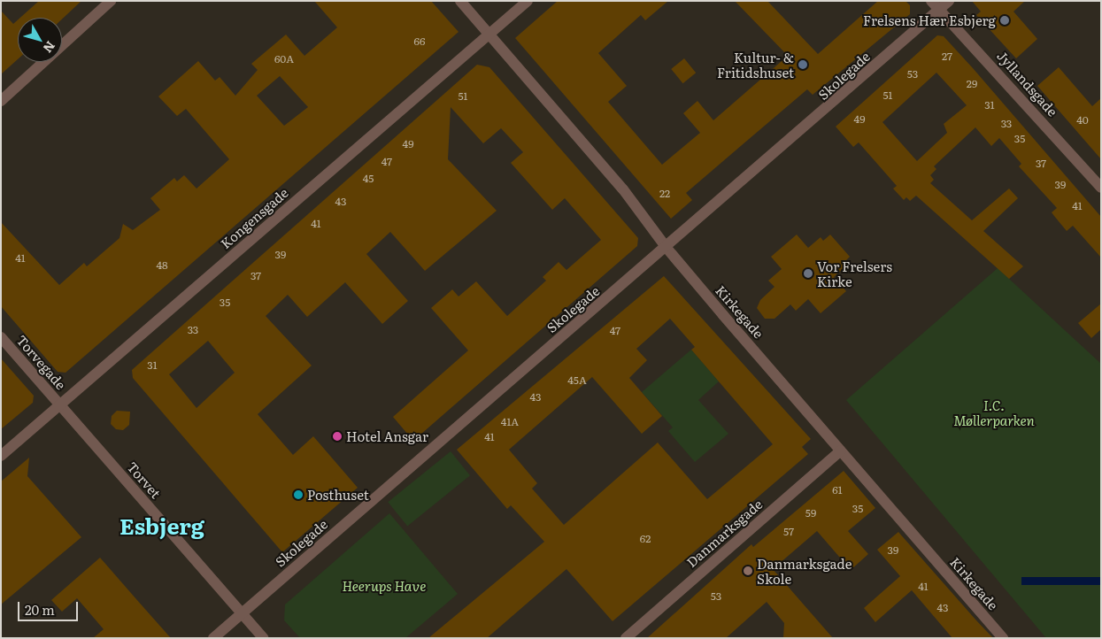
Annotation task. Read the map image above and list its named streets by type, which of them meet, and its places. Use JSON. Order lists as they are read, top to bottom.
{
  "streets": {
    "street": [
      "Skolegade",
      "Jyllandsgade",
      "Kongensgade",
      "Kirkegade",
      "Torvegade",
      "Torvet",
      "Danmarksgade"
    ]
  },
  "crossings": [
    ["Skolegade", "Jyllandsgade"],
    ["Skolegade", "Kirkegade"],
    ["Skolegade", "Torvet"],
    ["Kongensgade", "Kirkegade"],
    ["Kongensgade", "Torvegade"],
    ["Kongensgade", "Torvet"],
    ["Kirkegade", "Danmarksgade"],
    ["Torvegade", "Torvet"]
  ],
  "districts": ["Esbjerg"],
  "parks": ["I.C. Møllerparken", "Heerups Have"],
  "places": [
    "Frelsens Hær Esbjerg",
    "Kultur- & Fritidshuset",
    "Vor Frelsers Kirke",
    "Hotel Ansgar",
    "Posthuset",
    "Danmarksgade Skole"
  ],
  "house_numbers": [
    "66",
    "27",
    "60A",
    "53",
    "29",
    "51",
    "51",
    "31",
    "49",
    "40",
    "33",
    "35",
    "49",
    "47",
    "37",
    "45",
    "39",
    "22",
    "43",
    "41",
    "41",
    "39",
    "41",
    "48",
    "37",
    "35",
    "33",
    "47",
    "31",
    "45A",
    "43",
    "41A",
    "41",
    "61",
    "35",
    "59",
    "57",
    "62",
    "39",
    "41",
    "53",
    "43"
  ],
  "scale_bar": "20 m",
  "north": "bottom right"
}
